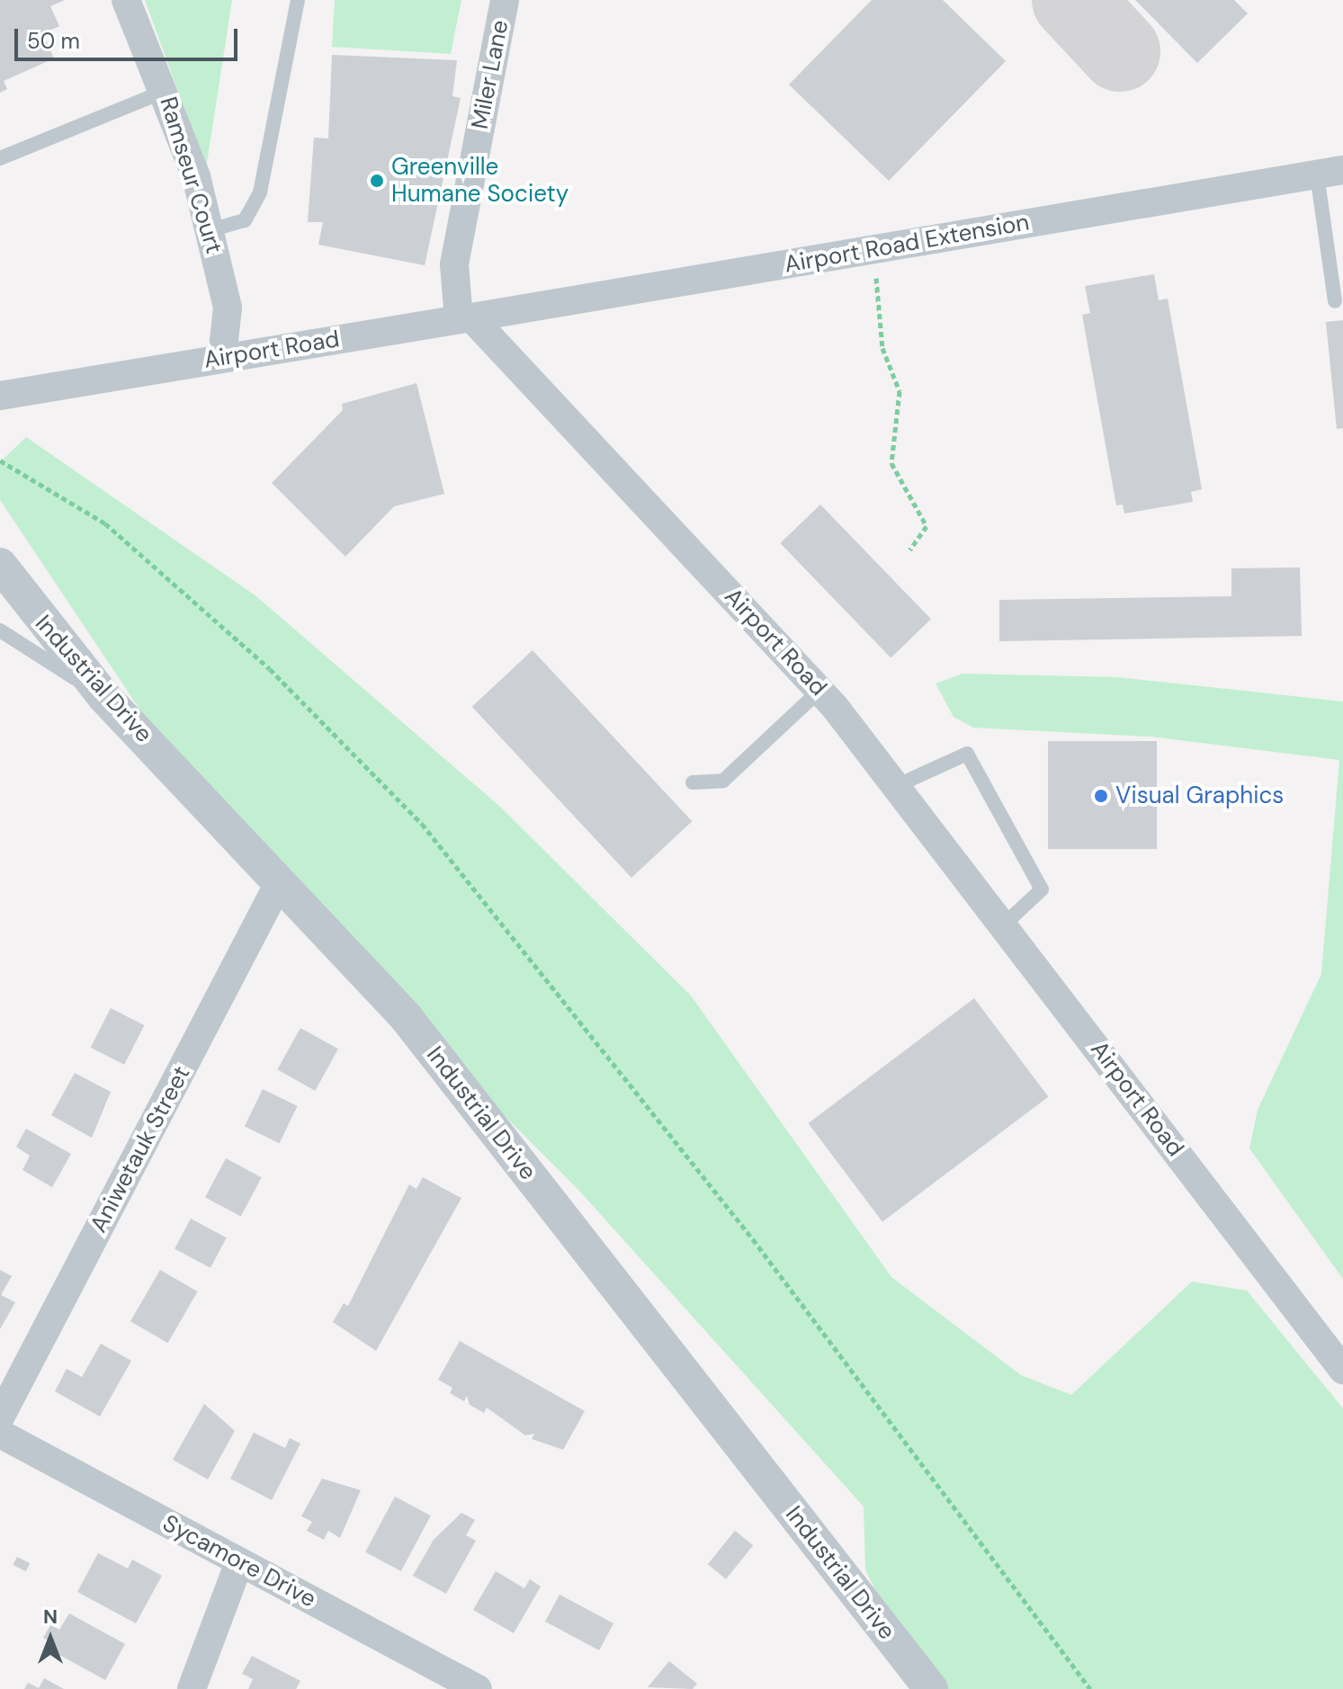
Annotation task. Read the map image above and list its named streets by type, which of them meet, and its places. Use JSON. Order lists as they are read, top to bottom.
{
  "streets": {
    "street": [
      "Miler Lane",
      "Ramseur Court",
      "Airport Road Extension",
      "Airport Road",
      "Industrial Drive",
      "Aniwetauk Street",
      "Sycamore Drive"
    ]
  },
  "crossings": [
    ["Miler Lane", "Airport Road Extension"],
    ["Miler Lane", "Airport Road"],
    ["Ramseur Court", "Airport Road"],
    ["Airport Road Extension", "Airport Road"],
    ["Industrial Drive", "Aniwetauk Street"]
  ],
  "places": ["Greenville Humane Society", "Visual Graphics"],
  "scale_bar": "50 m",
  "north": "top"
}
